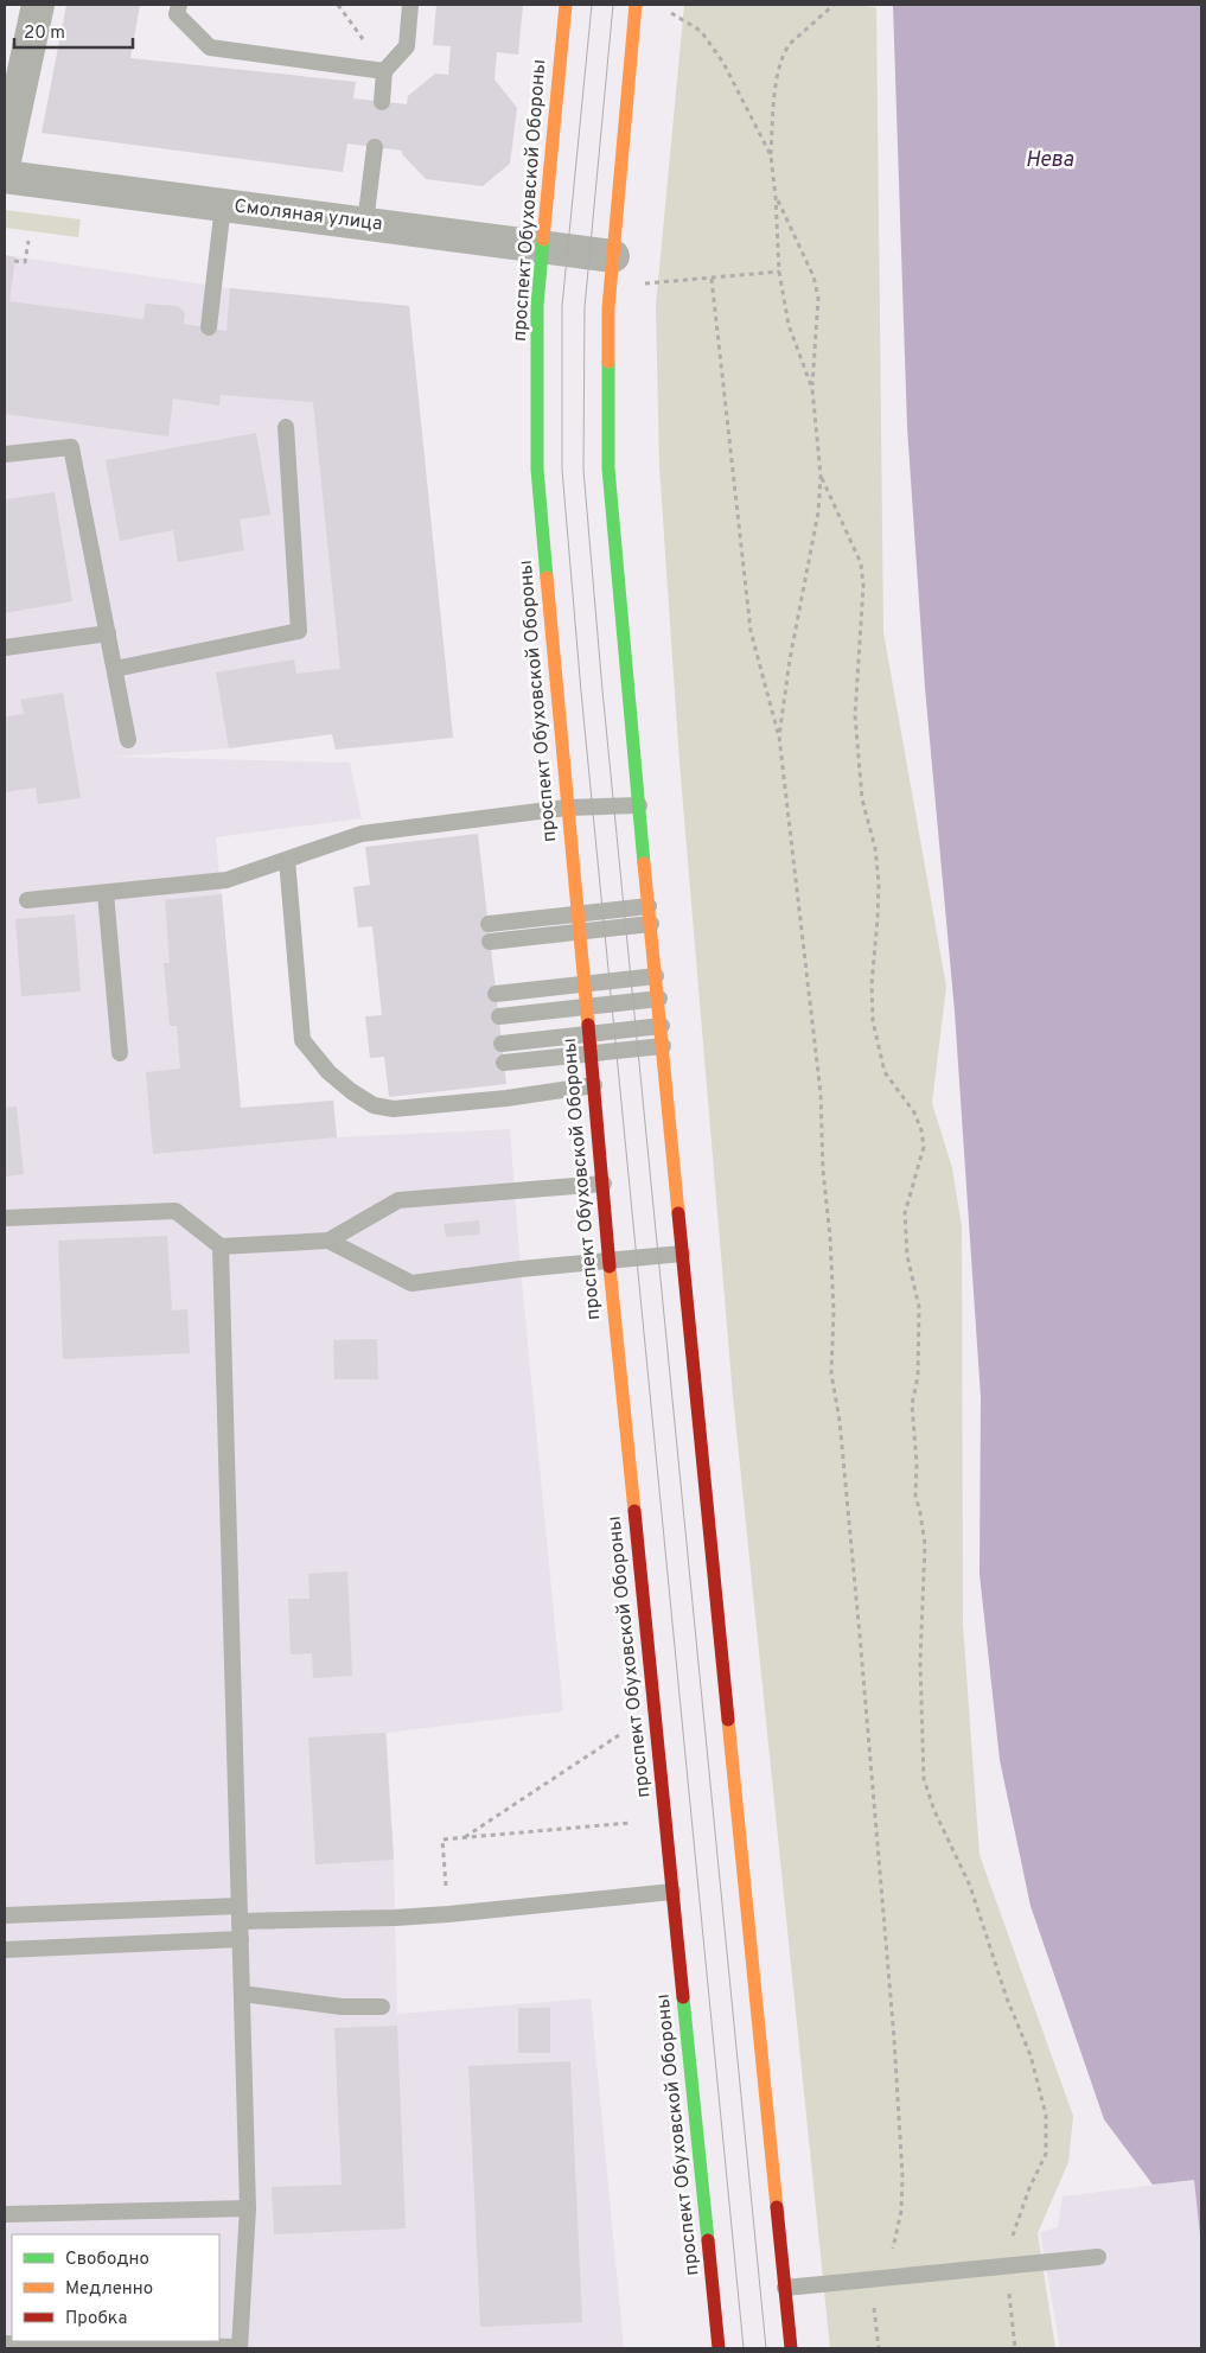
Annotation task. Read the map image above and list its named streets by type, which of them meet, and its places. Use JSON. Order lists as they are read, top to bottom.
{
  "streets": {
    "main road": ["проспект Обуховской Обороны"],
    "street": ["Смоляная улица"]
  },
  "crossings": [
    ["проспект Обуховской Обороны", "Смоляная улица"]
  ],
  "water": ["Нева"],
  "legend": ["Свободно", "Медленно", "Пробка"],
  "scale_bar": "20 m"
}
